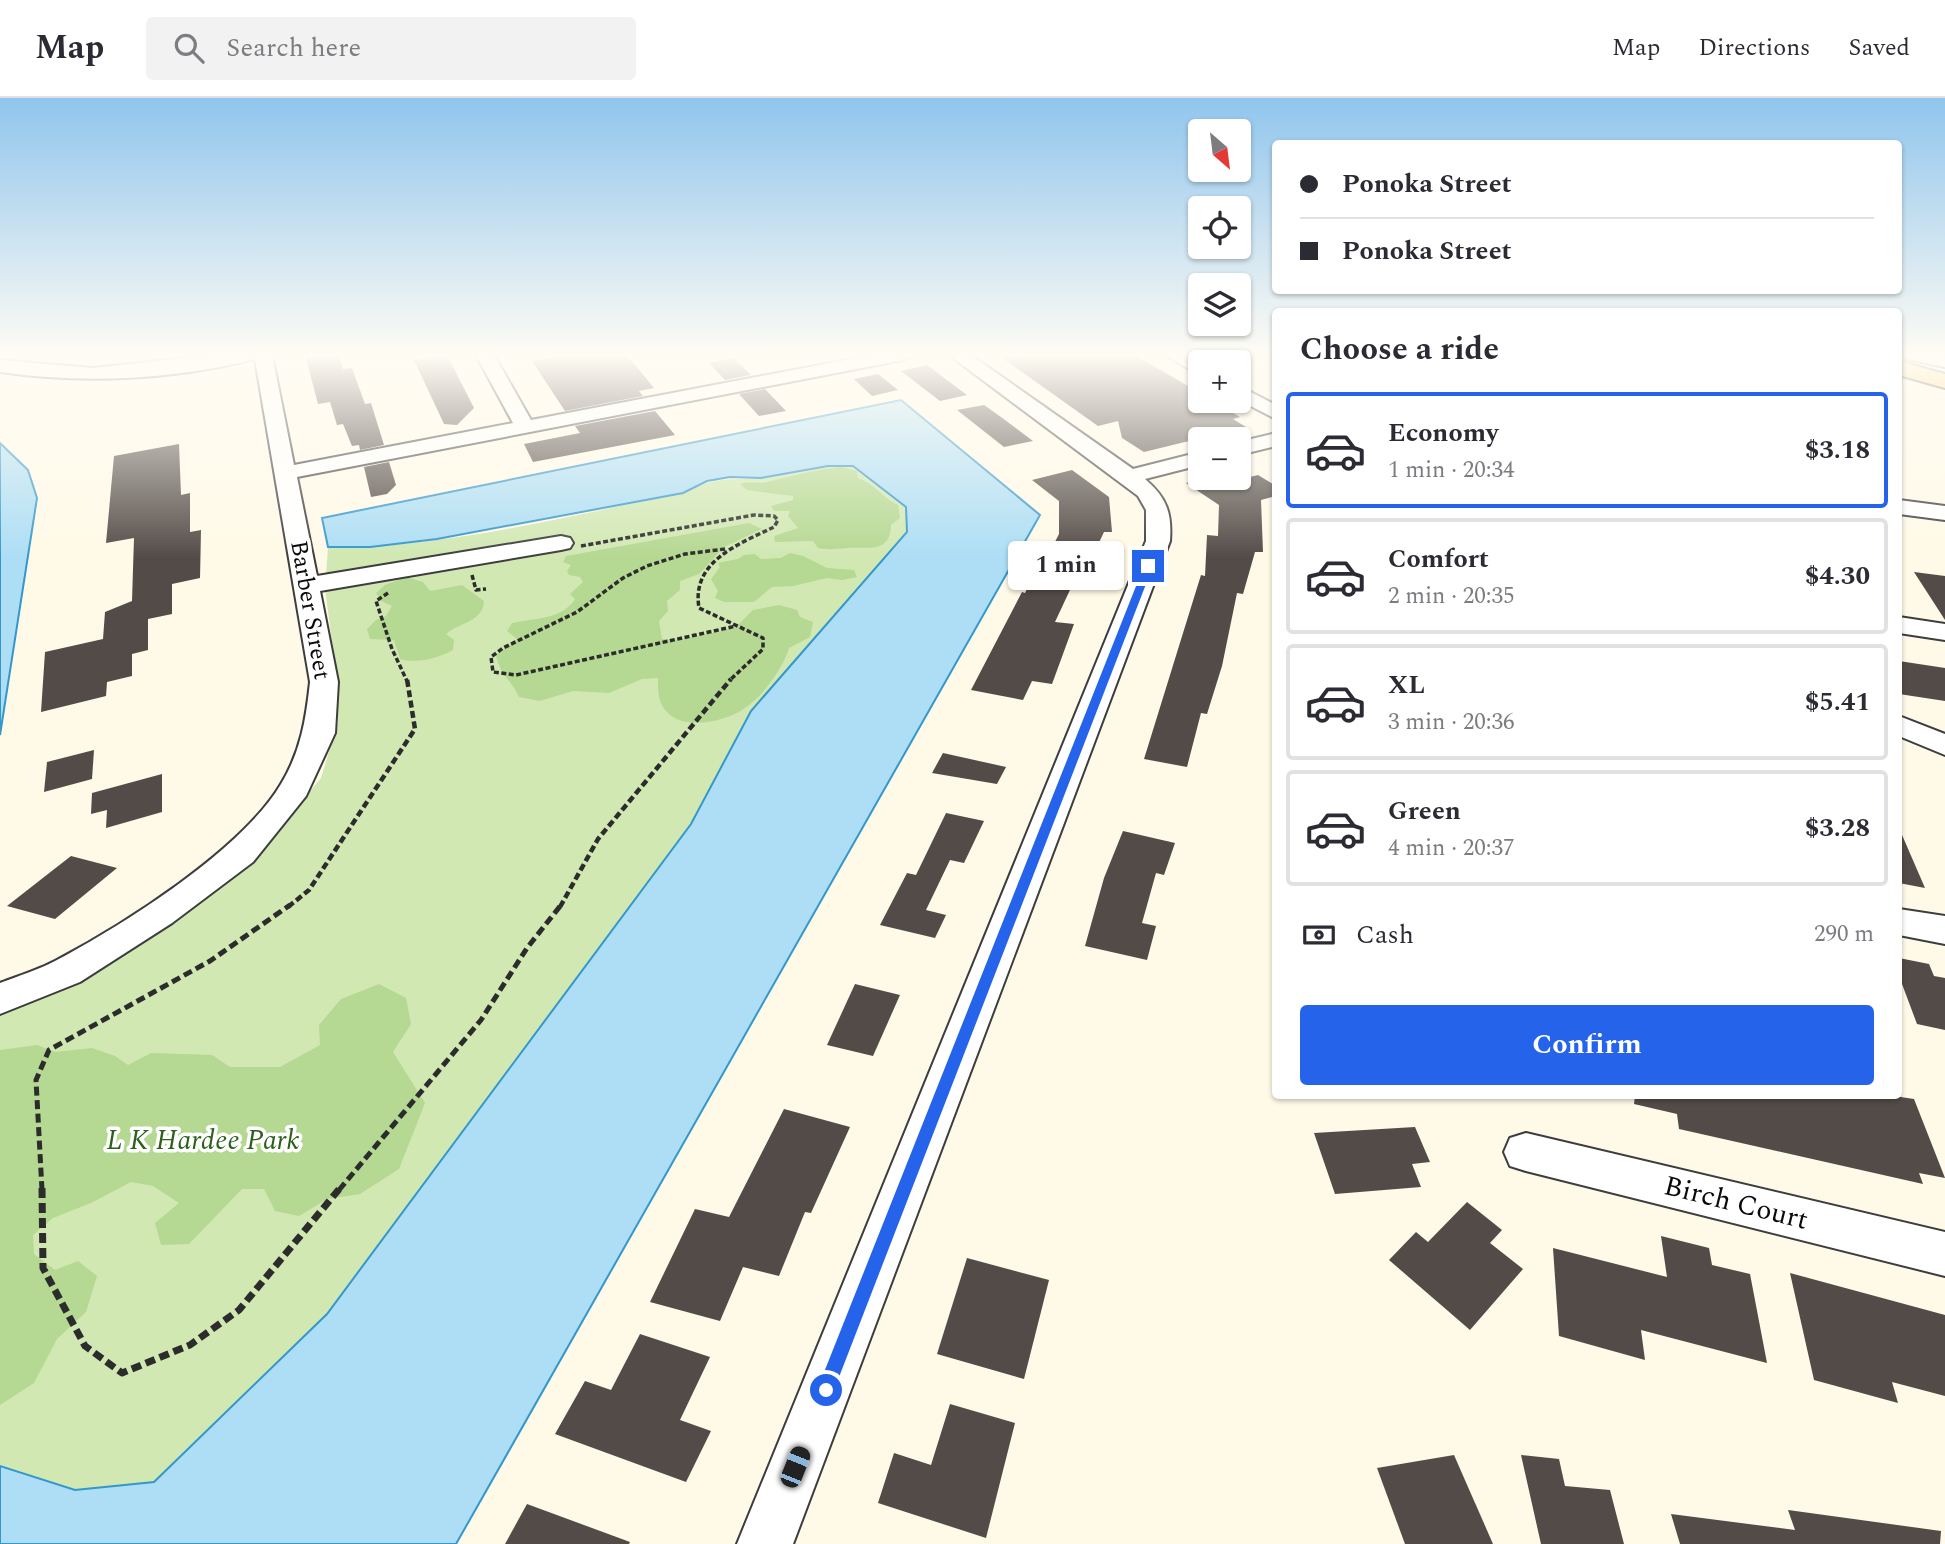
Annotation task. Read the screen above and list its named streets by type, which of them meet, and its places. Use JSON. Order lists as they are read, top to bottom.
{
  "streets": {
    "street": ["Barber Street", "Birch Court"]
  },
  "parks": ["L K Hardee Park"],
  "north": "bottom right",
  "page": {
    "header": "Map",
    "search": "Search here",
    "nav": ["Map", "Directions", "Saved"],
    "map_buttons": ["+", "−"],
    "banner": ["Ponoka Street", "Ponoka Street"],
    "heading": "Choose a ride",
    "list": [
      {
        "name": "Economy",
        "note": "1 min · 20:34",
        "value": "$3.18"
      },
      {
        "name": "Comfort",
        "note": "2 min · 20:35",
        "value": "$4.30"
      },
      {
        "name": "XL",
        "note": "3 min · 20:36",
        "value": "$5.41"
      },
      {
        "name": "Green",
        "note": "4 min · 20:37",
        "value": "$3.28"
      }
    ],
    "bubble": "1 min",
    "pay": ["Cash", "290 m"],
    "buttons": "Confirm"
  }
}
